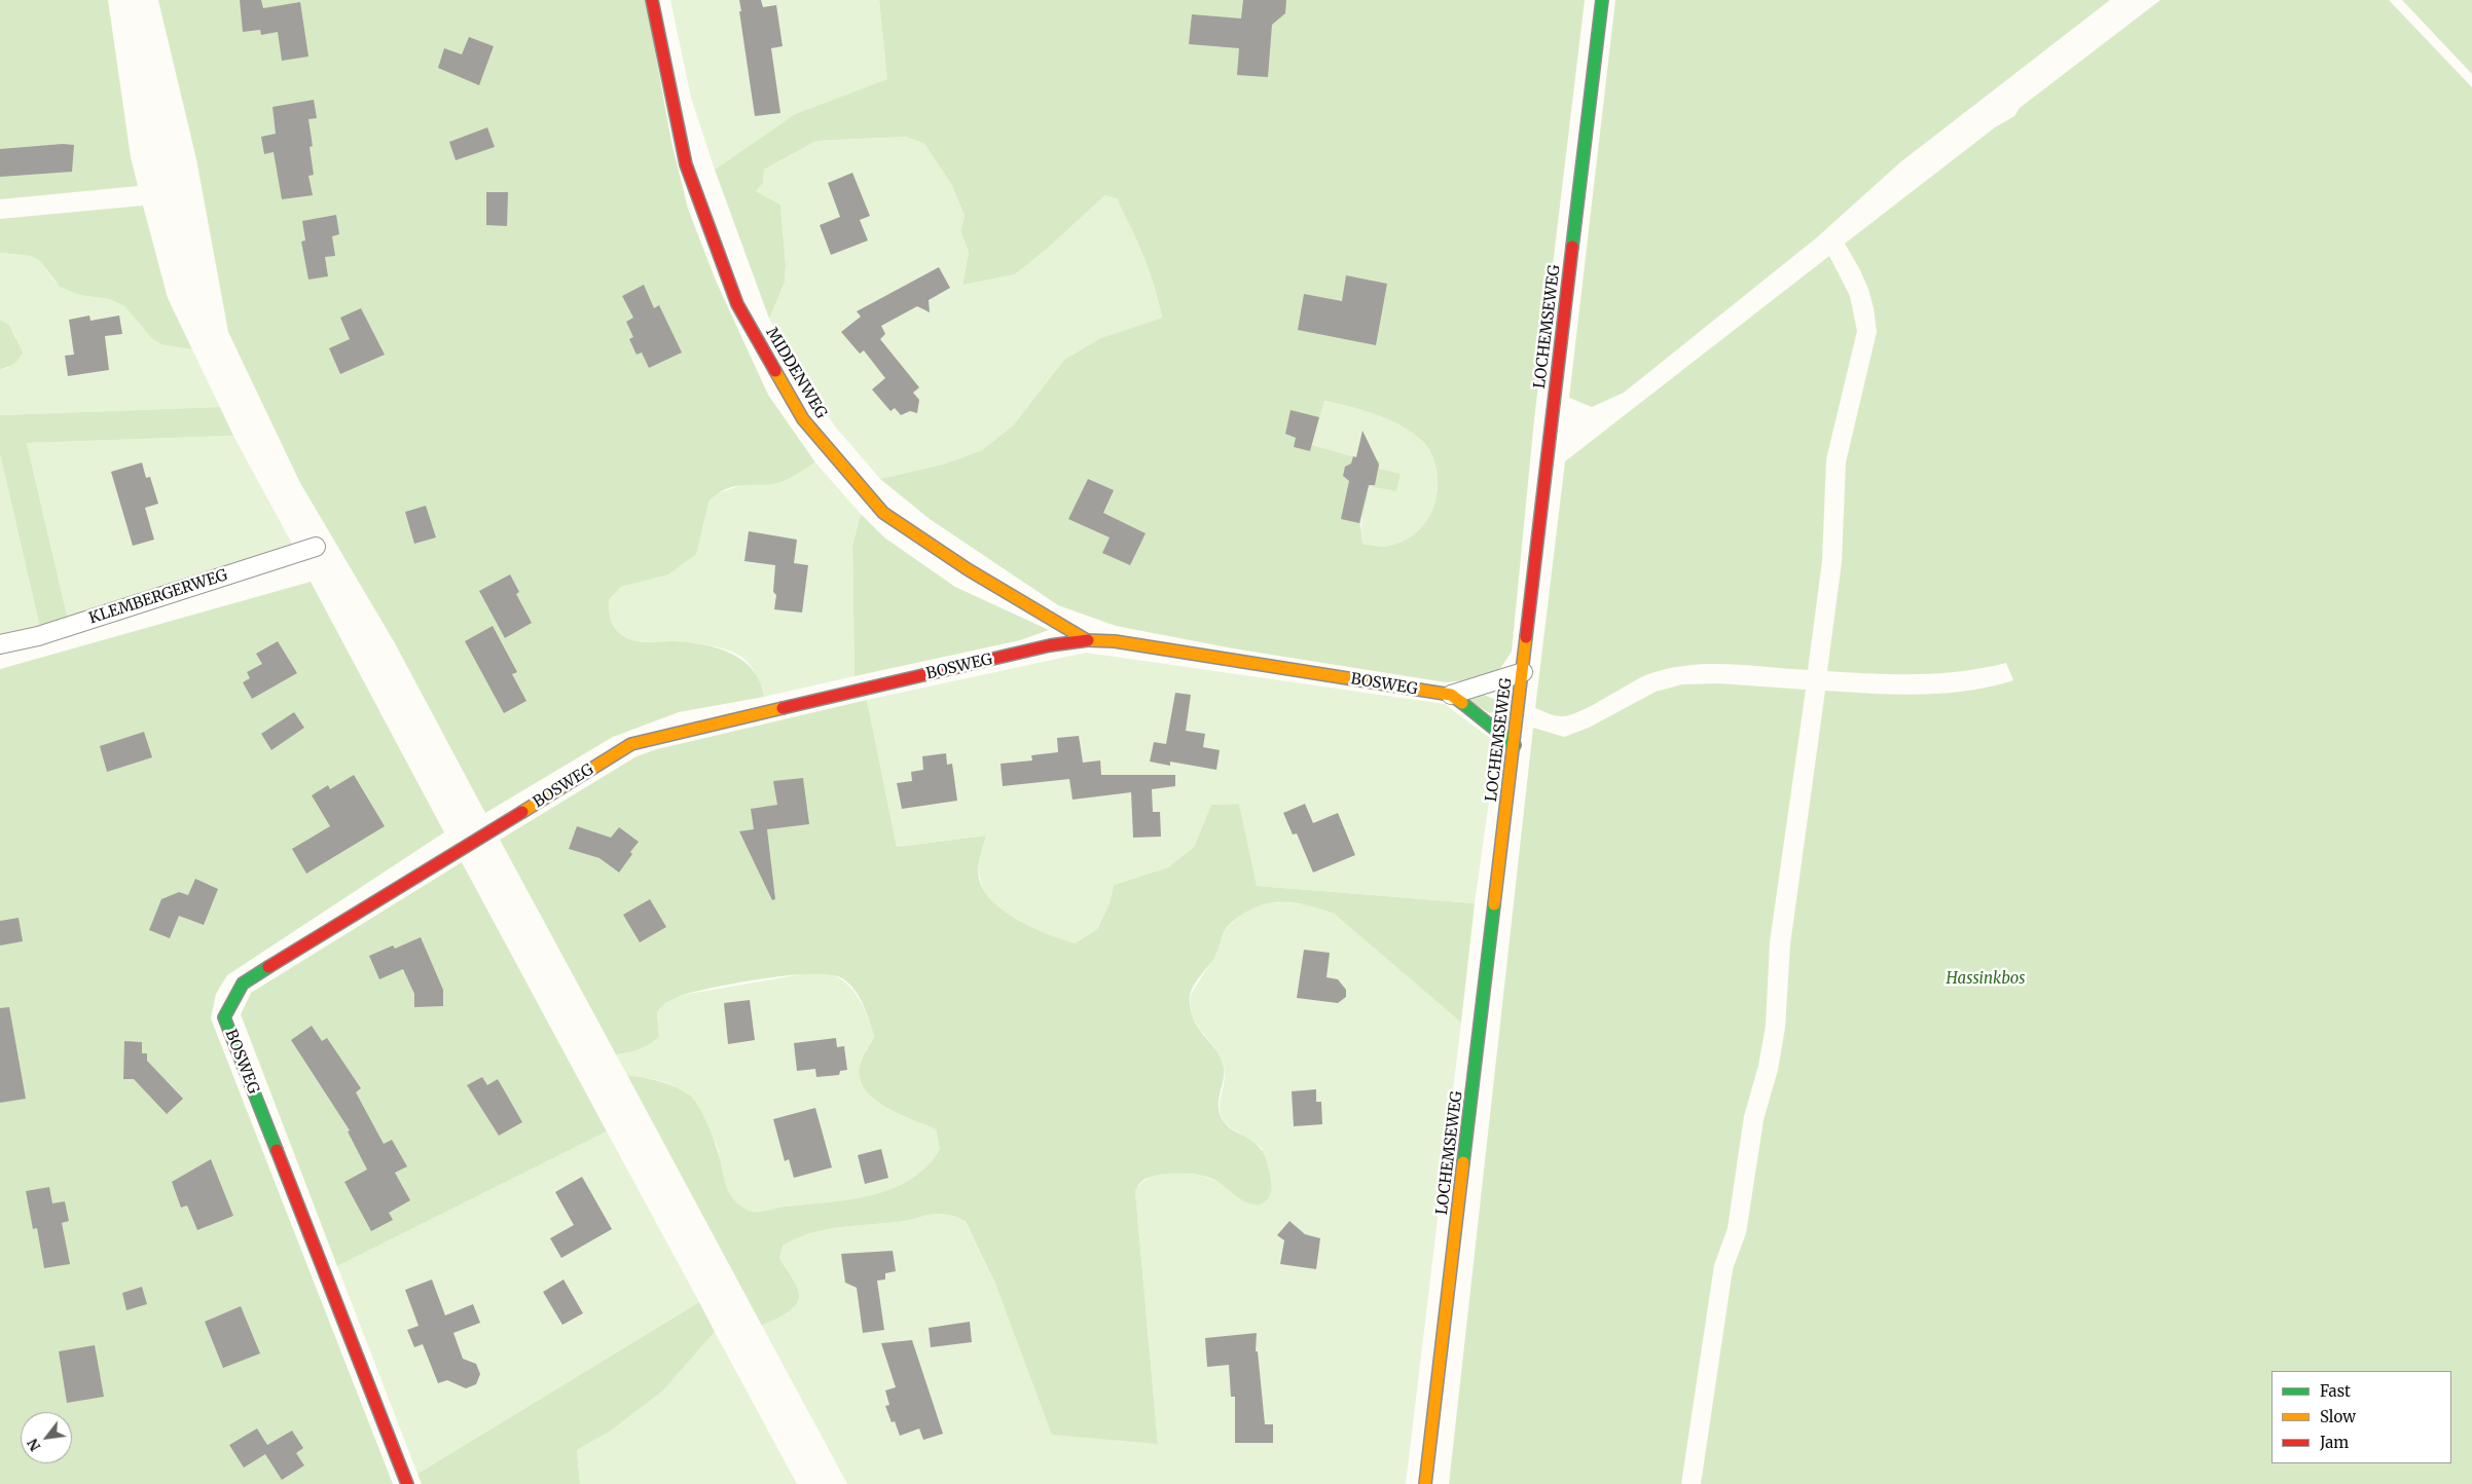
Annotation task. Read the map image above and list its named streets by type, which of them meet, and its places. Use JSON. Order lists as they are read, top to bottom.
{
  "streets": {
    "street": [
      "LOCHEMSEWEG",
      "MIDDENWEG",
      "KLEMBERGERWEG",
      "BOSWEG"
    ]
  },
  "crossings": [
    ["LOCHEMSEWEG", "BOSWEG"],
    ["MIDDENWEG", "BOSWEG"]
  ],
  "parks": ["Hassinkbos"],
  "legend": ["Fast", "Slow", "Jam"],
  "north": "bottom left"
}
